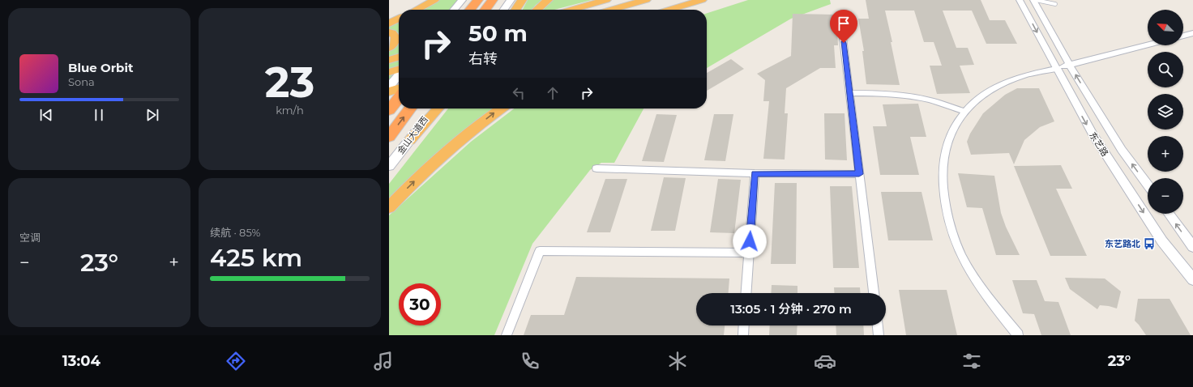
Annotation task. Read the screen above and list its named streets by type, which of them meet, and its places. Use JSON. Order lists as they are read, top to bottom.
{
  "streets": {
    "main road": ["金山大道西"],
    "street": ["东艺路"]
  },
  "places": {
    "bus stop": ["东艺路北"]
  },
  "north": "top left",
  "page": {
    "tile": [
      ["23", "km/h"],
      "空调",
      ["续航 · 85%", "425 km"]
    ],
    "map_buttons": ["+", "−"],
    "turn": ["50 m", "右转"],
    "song": ["Blue Orbit", "Sona"],
    "heat": ["−", "23°", "+"],
    "limit": "30",
    "trip": "13:05 · 1 分钟 · 270 m",
    "tabs": ["13:04", "23°"]
  }
}
